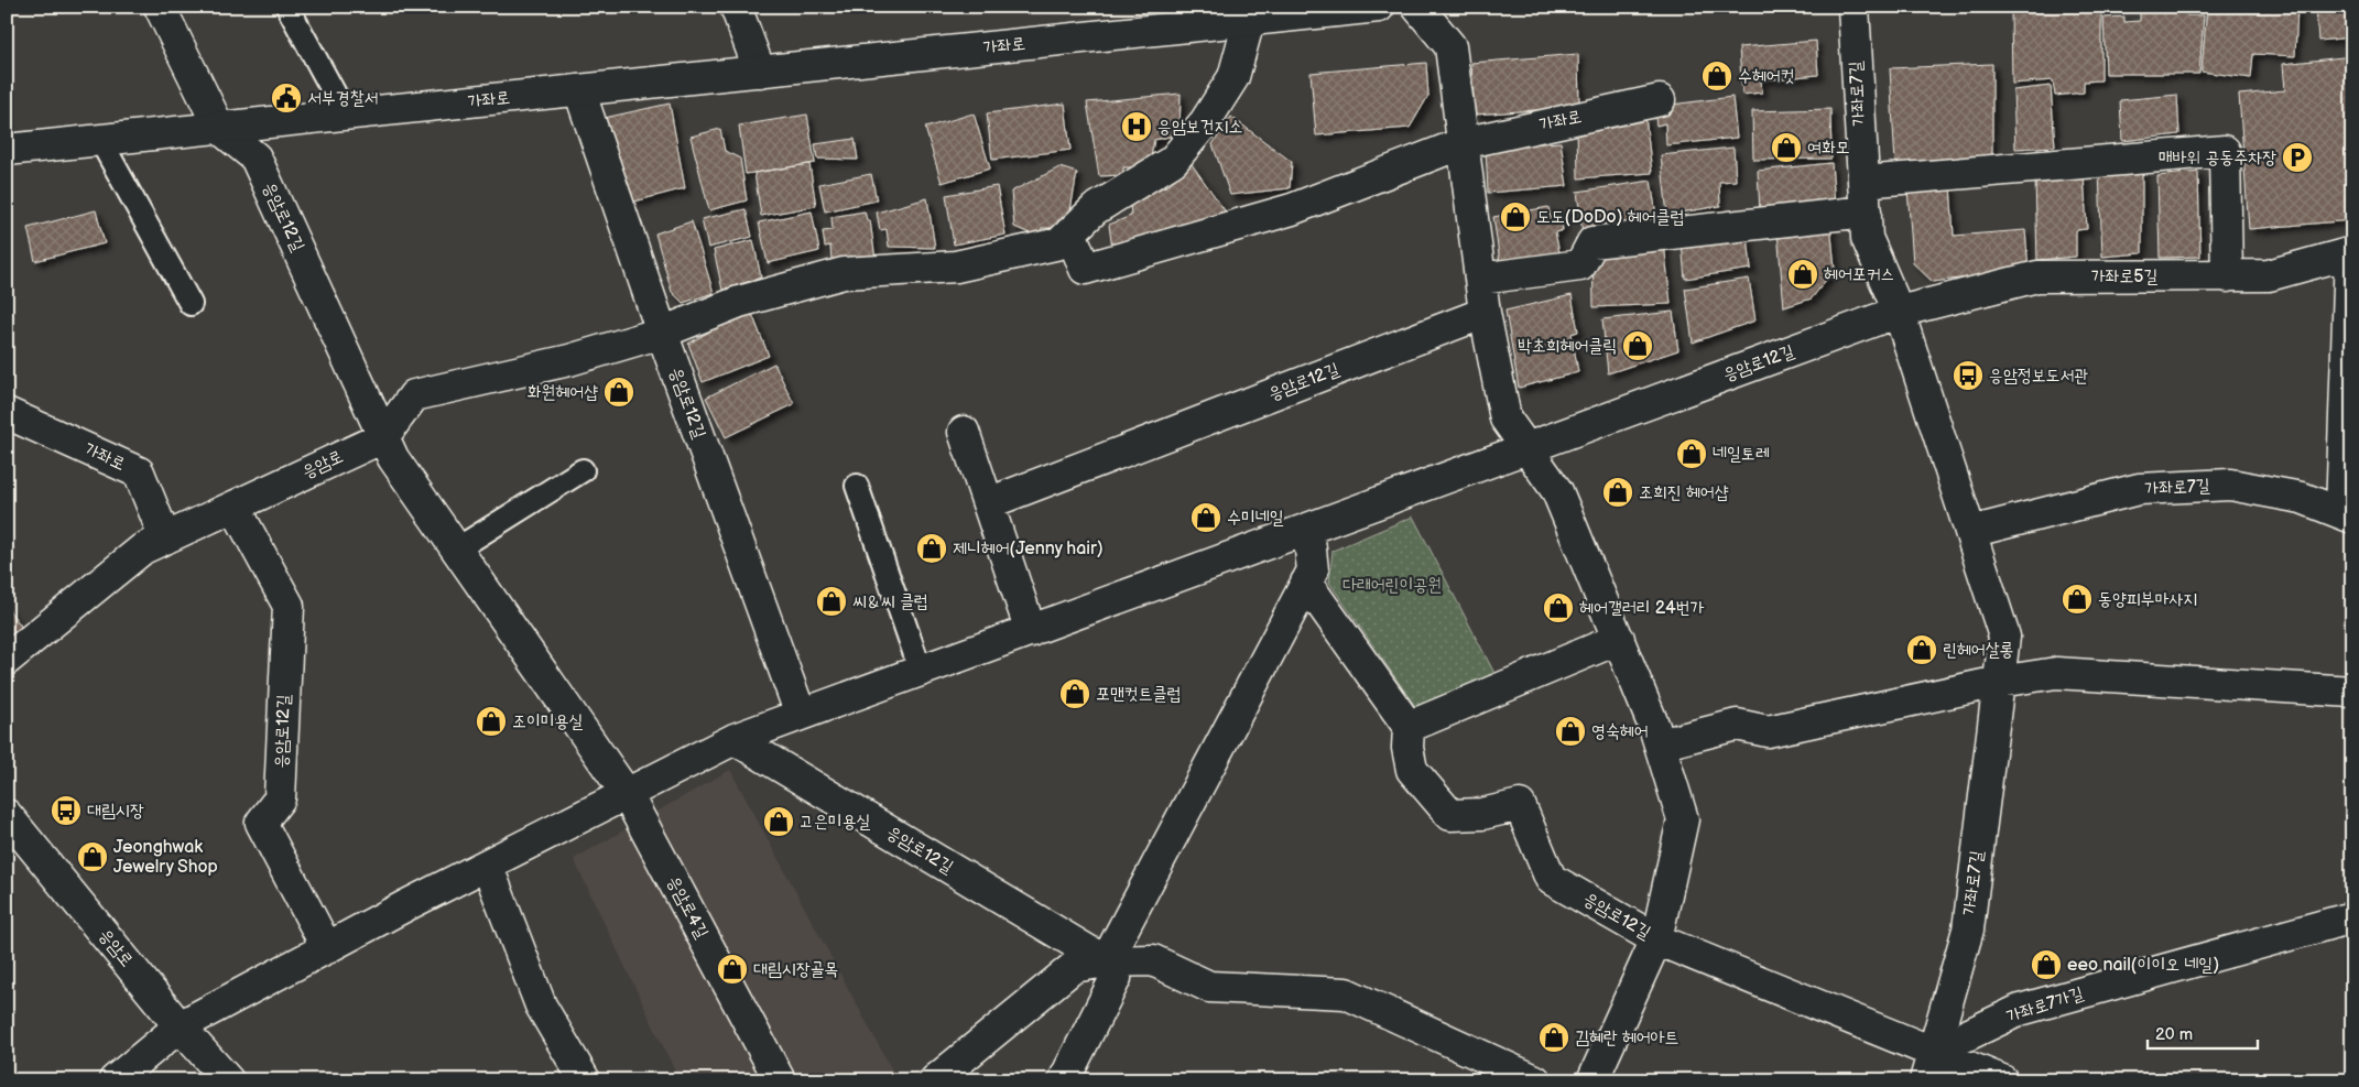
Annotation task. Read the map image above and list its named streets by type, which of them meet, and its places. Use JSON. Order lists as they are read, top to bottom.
{
  "streets": {
    "street": [
      "가좌로",
      "가좌로7길",
      "응암로12길",
      "가좌로5길",
      "응암로",
      "응암로4길",
      "가좌로7가길"
    ]
  },
  "crossings": [
    ["가좌로", "응암로12길"],
    ["가좌로", "응암로"],
    ["가좌로7길", "응암로12길"],
    ["가좌로7길", "가좌로5길"],
    ["가좌로7길", "가좌로7가길"],
    ["응암로12길", "가좌로5길"],
    ["응암로12길", "응암로"],
    ["응암로12길", "응암로4길"]
  ],
  "parks": ["다래어린이공원"],
  "places": {
    "shop": [
      "수헤어컷",
      "여화모",
      "도도(DoDo) 헤어클럽",
      "헤어포커스",
      "박초희헤어클릭",
      "화원헤어샵",
      "네일토레",
      "조희진 헤어샵",
      "수미네일",
      "제니헤어(Jenny hair)",
      "동양피부마사지",
      "씨＆씨 클럽",
      "헤어갤러리 24번가",
      "린헤어살롱",
      "포맨컷트클럽",
      "조이미용실",
      "영숙헤어",
      "고은미용실",
      "Jeonghwak Jewelry Shop",
      "eeo nail(이이오 네일)",
      "대림시장골목",
      "김혜란 헤어아트"
    ],
    "public building": ["서부경찰서"],
    "hospital": ["응암보건지소"],
    "parking": ["매바위 공동주차장"],
    "bus stop": ["응암정보도서관", "대림시장"]
  },
  "scale_bar": "20 m"
}
